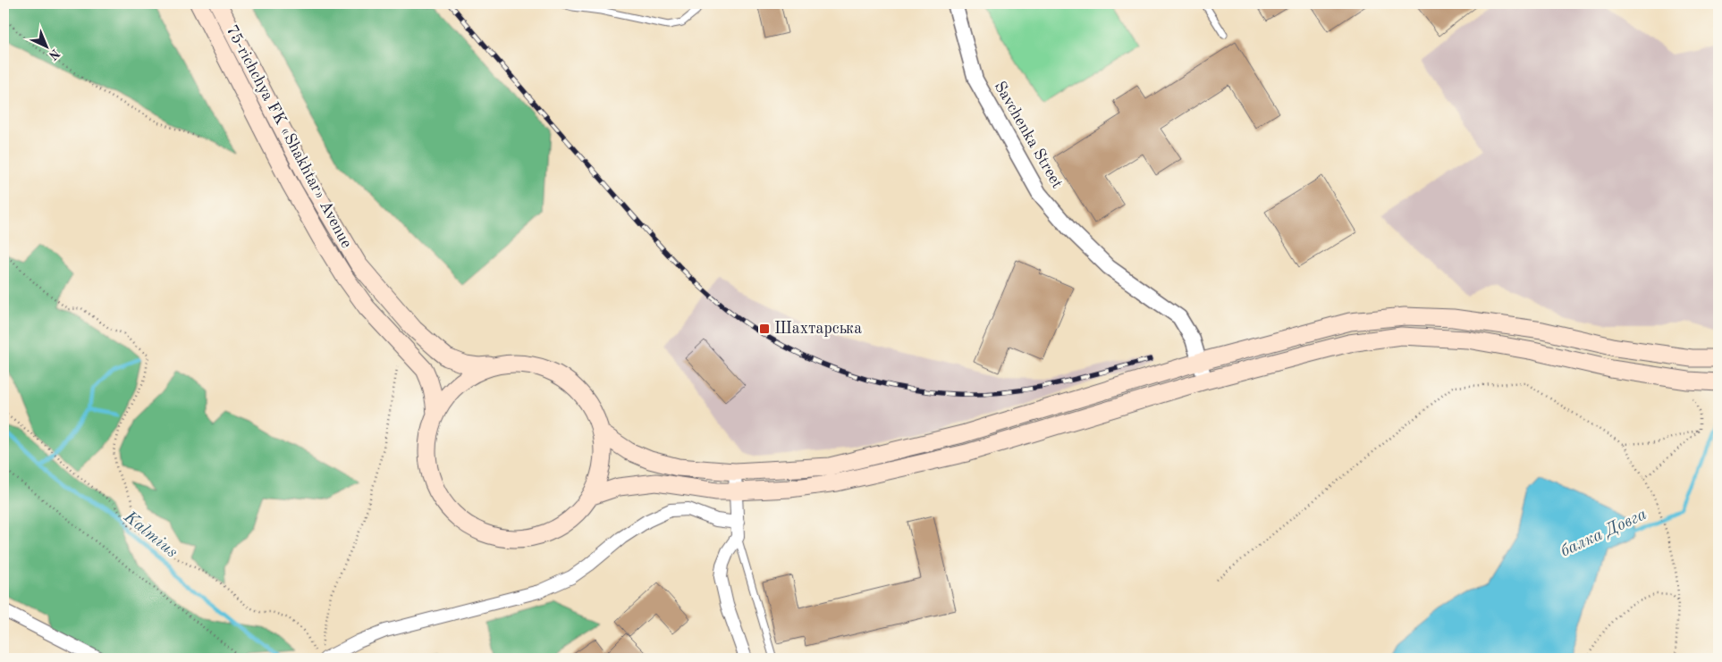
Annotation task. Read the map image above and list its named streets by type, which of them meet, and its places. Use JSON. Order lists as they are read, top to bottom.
{
  "streets": {
    "main road": ["75-richchya FK «Shakhtar» Avenue"],
    "street": ["Savchenka Street"]
  },
  "water": ["балка Довга", "Kalmius"],
  "places": {
    "transit": ["Шахтарська"]
  },
  "north": "bottom right"
}
